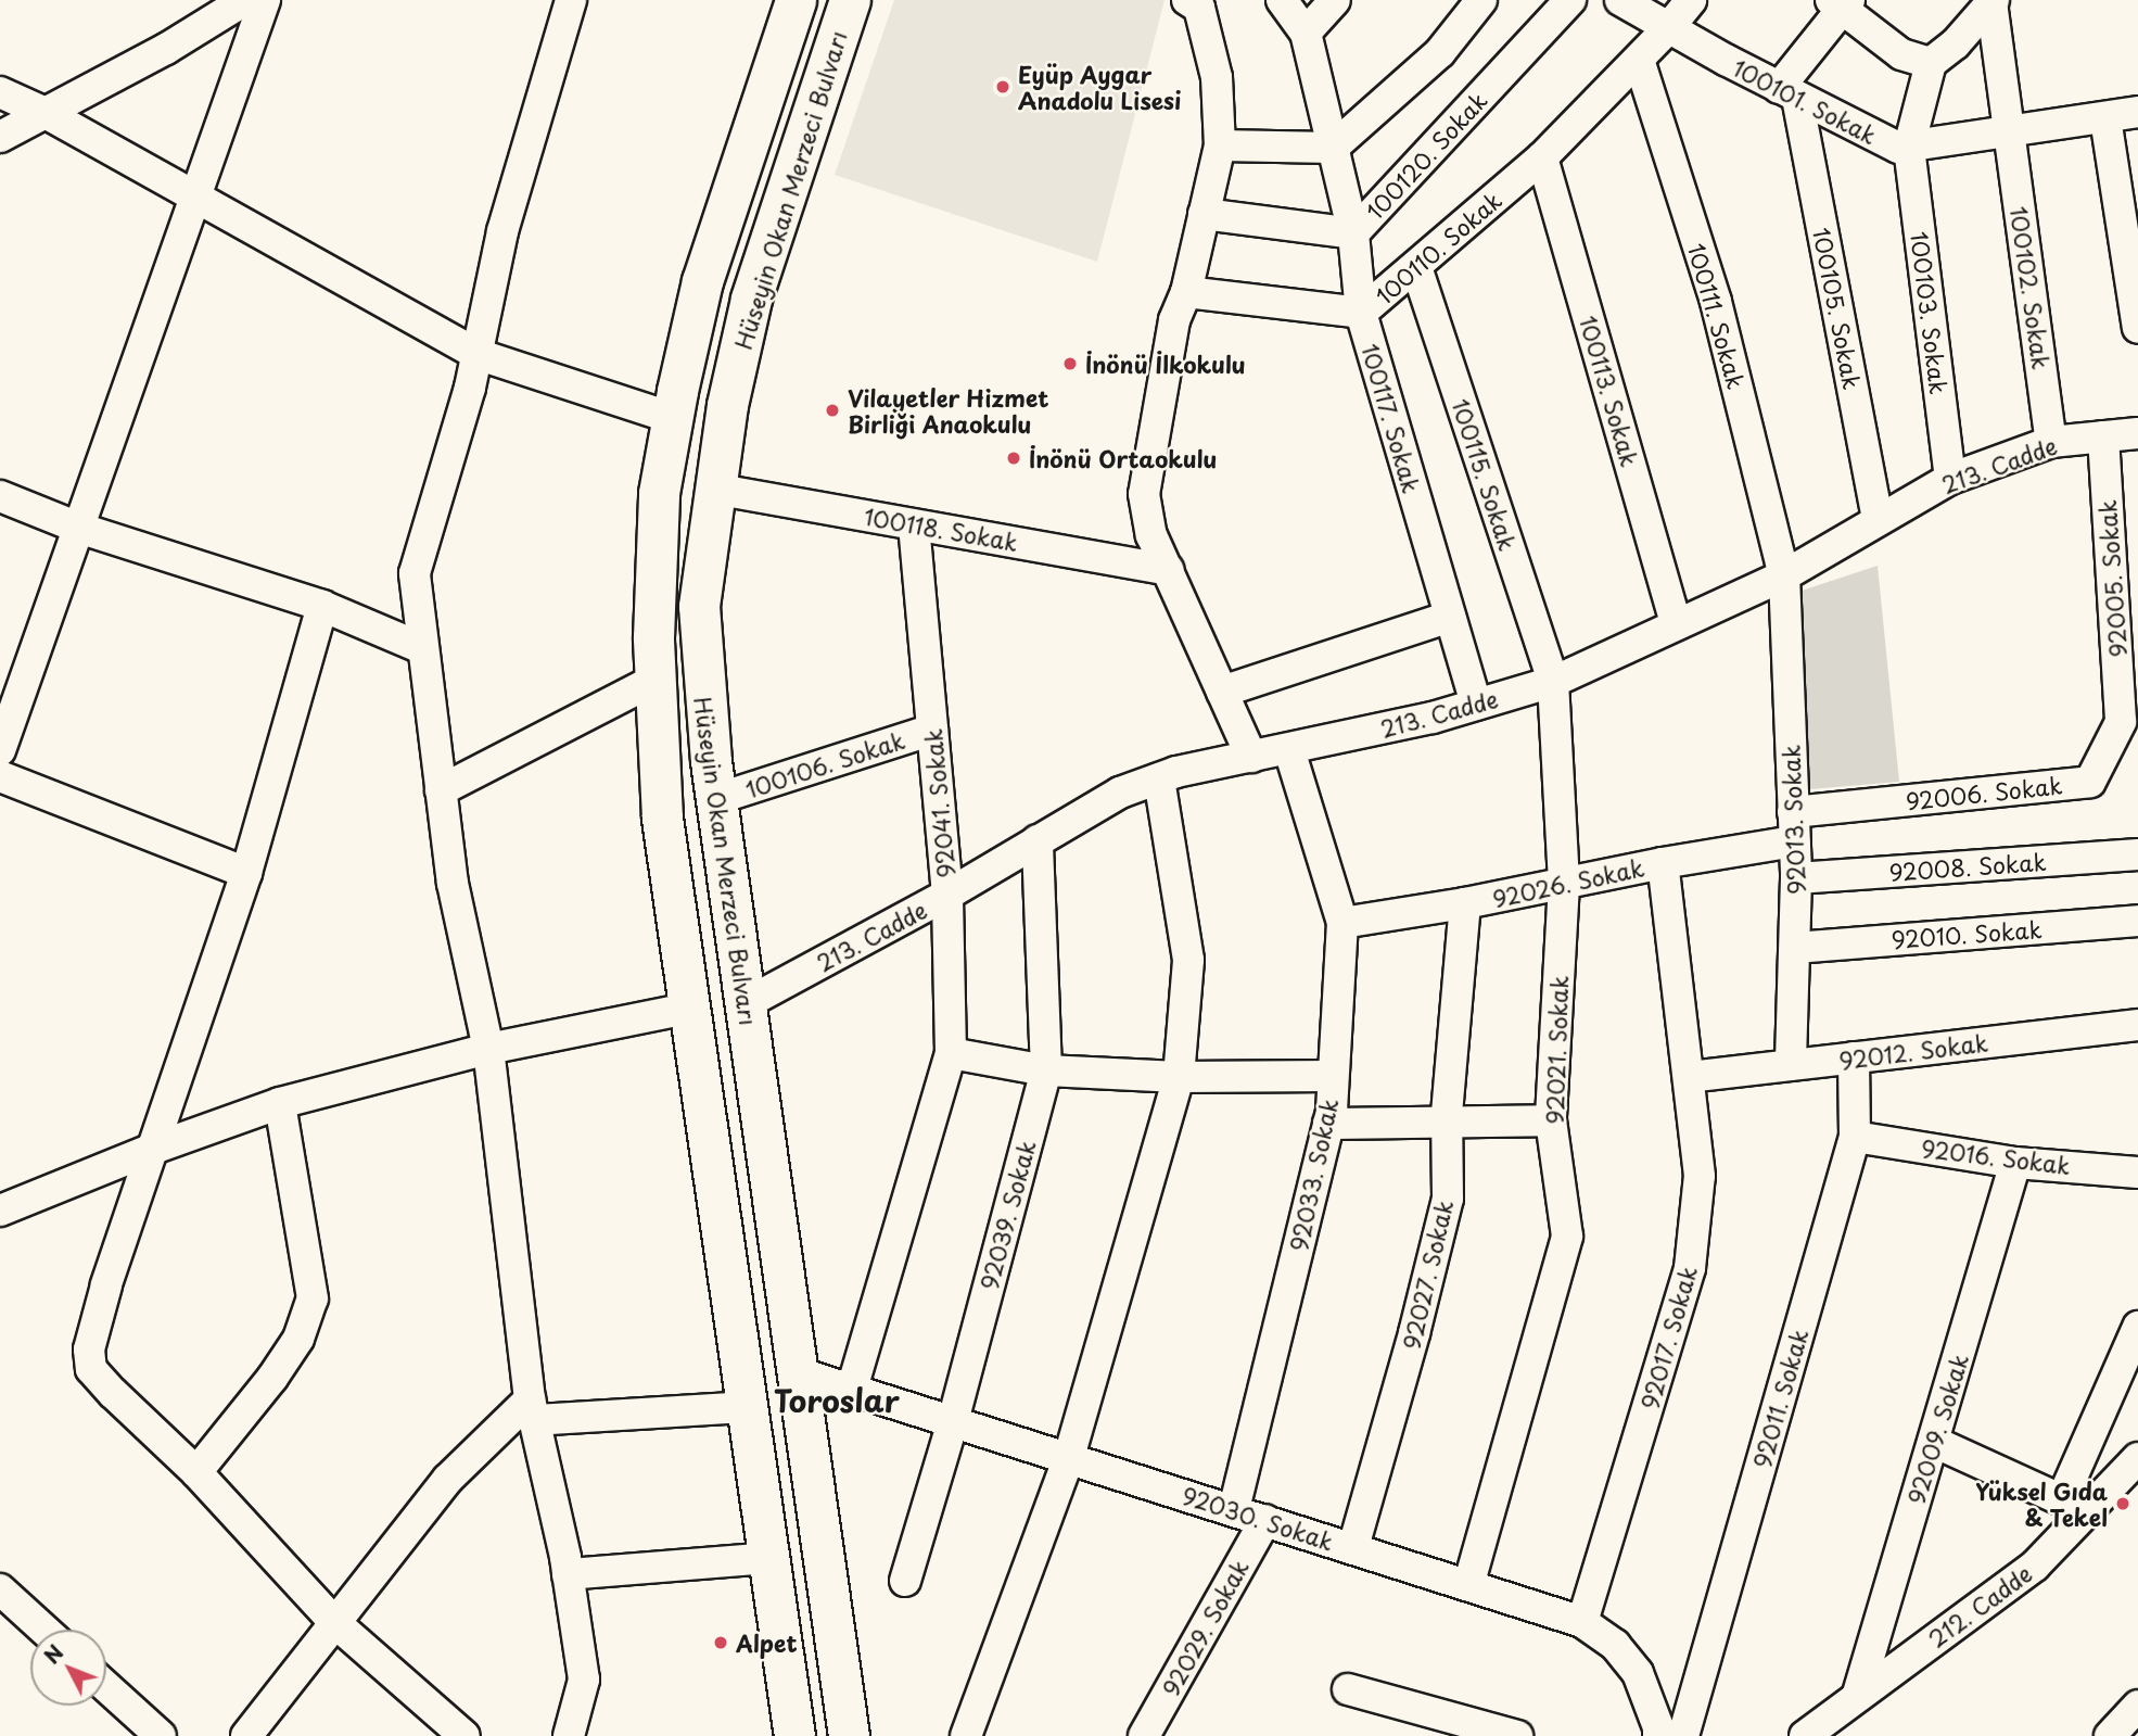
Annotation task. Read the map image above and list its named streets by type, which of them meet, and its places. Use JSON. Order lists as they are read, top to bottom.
{
  "streets": {
    "main road": ["Hüseyin Okan Merzeci Bulvarı"],
    "street": [
      "100101. Sokak",
      "100120. Sokak",
      "100110. Sokak",
      "100102. Sokak",
      "100105. Sokak",
      "100103. Sokak",
      "100111. Sokak",
      "100113. Sokak",
      "100117. Sokak",
      "213. Cadde",
      "100115. Sokak",
      "100118. Sokak",
      "92005. Sokak",
      "100106. Sokak",
      "92006. Sokak",
      "92041. Sokak",
      "92013. Sokak",
      "92008. Sokak",
      "92026. Sokak",
      "92010. Sokak",
      "92021. Sokak",
      "92012. Sokak",
      "92016. Sokak",
      "92033. Sokak",
      "92039. Sokak",
      "92027. Sokak",
      "92017. Sokak",
      "92011. Sokak",
      "92009. Sokak",
      "92030. Sokak",
      "212. Cadde",
      "92029. Sokak"
    ]
  },
  "crossings": [
    ["100101. Sokak", "100110. Sokak"],
    ["100101. Sokak", "100102. Sokak"],
    ["100101. Sokak", "100105. Sokak"],
    ["100101. Sokak", "100103. Sokak"],
    ["100120. Sokak", "100117. Sokak"],
    ["Hüseyin Okan Merzeci Bulvarı", "213. Cadde"],
    ["Hüseyin Okan Merzeci Bulvarı", "100118. Sokak"],
    ["Hüseyin Okan Merzeci Bulvarı", "100106. Sokak"],
    ["Hüseyin Okan Merzeci Bulvarı", "92030. Sokak"],
    ["100110. Sokak", "100111. Sokak"],
    ["100110. Sokak", "100113. Sokak"],
    ["100110. Sokak", "100117. Sokak"],
    ["100110. Sokak", "100115. Sokak"],
    ["100102. Sokak", "213. Cadde"],
    ["100105. Sokak", "213. Cadde"],
    ["100103. Sokak", "213. Cadde"],
    ["100111. Sokak", "213. Cadde"],
    ["100111. Sokak", "92013. Sokak"],
    ["100113. Sokak", "213. Cadde"],
    ["100117. Sokak", "213. Cadde"],
    ["213. Cadde", "100115. Sokak"],
    ["213. Cadde", "92005. Sokak"],
    ["213. Cadde", "92041. Sokak"],
    ["213. Cadde", "92013. Sokak"],
    ["213. Cadde", "92021. Sokak"],
    ["213. Cadde", "92033. Sokak"],
    ["213. Cadde", "92039. Sokak"],
    ["100115. Sokak", "92021. Sokak"],
    ["100118. Sokak", "92041. Sokak"],
    ["92005. Sokak", "92006. Sokak"],
    ["100106. Sokak", "92041. Sokak"],
    ["92006. Sokak", "92013. Sokak"],
    ["92006. Sokak", "92026. Sokak"],
    ["92041. Sokak", "92030. Sokak"],
    ["92013. Sokak", "92008. Sokak"],
    ["92013. Sokak", "92026. Sokak"],
    ["92013. Sokak", "92010. Sokak"],
    ["92013. Sokak", "92012. Sokak"],
    ["92026. Sokak", "92021. Sokak"],
    ["92026. Sokak", "92033. Sokak"],
    ["92026. Sokak", "92027. Sokak"],
    ["92026. Sokak", "92017. Sokak"],
    ["92021. Sokak", "92030. Sokak"],
    ["92012. Sokak", "92017. Sokak"],
    ["92012. Sokak", "92011. Sokak"],
    ["92016. Sokak", "92011. Sokak"],
    ["92016. Sokak", "92009. Sokak"],
    ["92033. Sokak", "92030. Sokak"],
    ["92039. Sokak", "92030. Sokak"],
    ["92027. Sokak", "92030. Sokak"],
    ["92017. Sokak", "92030. Sokak"],
    ["92009. Sokak", "212. Cadde"],
    ["92030. Sokak", "92029. Sokak"]
  ],
  "districts": ["Toroslar"],
  "places": [
    "Eyüp Aygar Anadolu Lisesi",
    "İnönü İlkokulu",
    "Vilayetler Hizmet Birliği Anaokulu",
    "İnönü Ortaokulu",
    "Yüksel Gıda & Tekel",
    "Alpet"
  ],
  "north": "top left"
}
